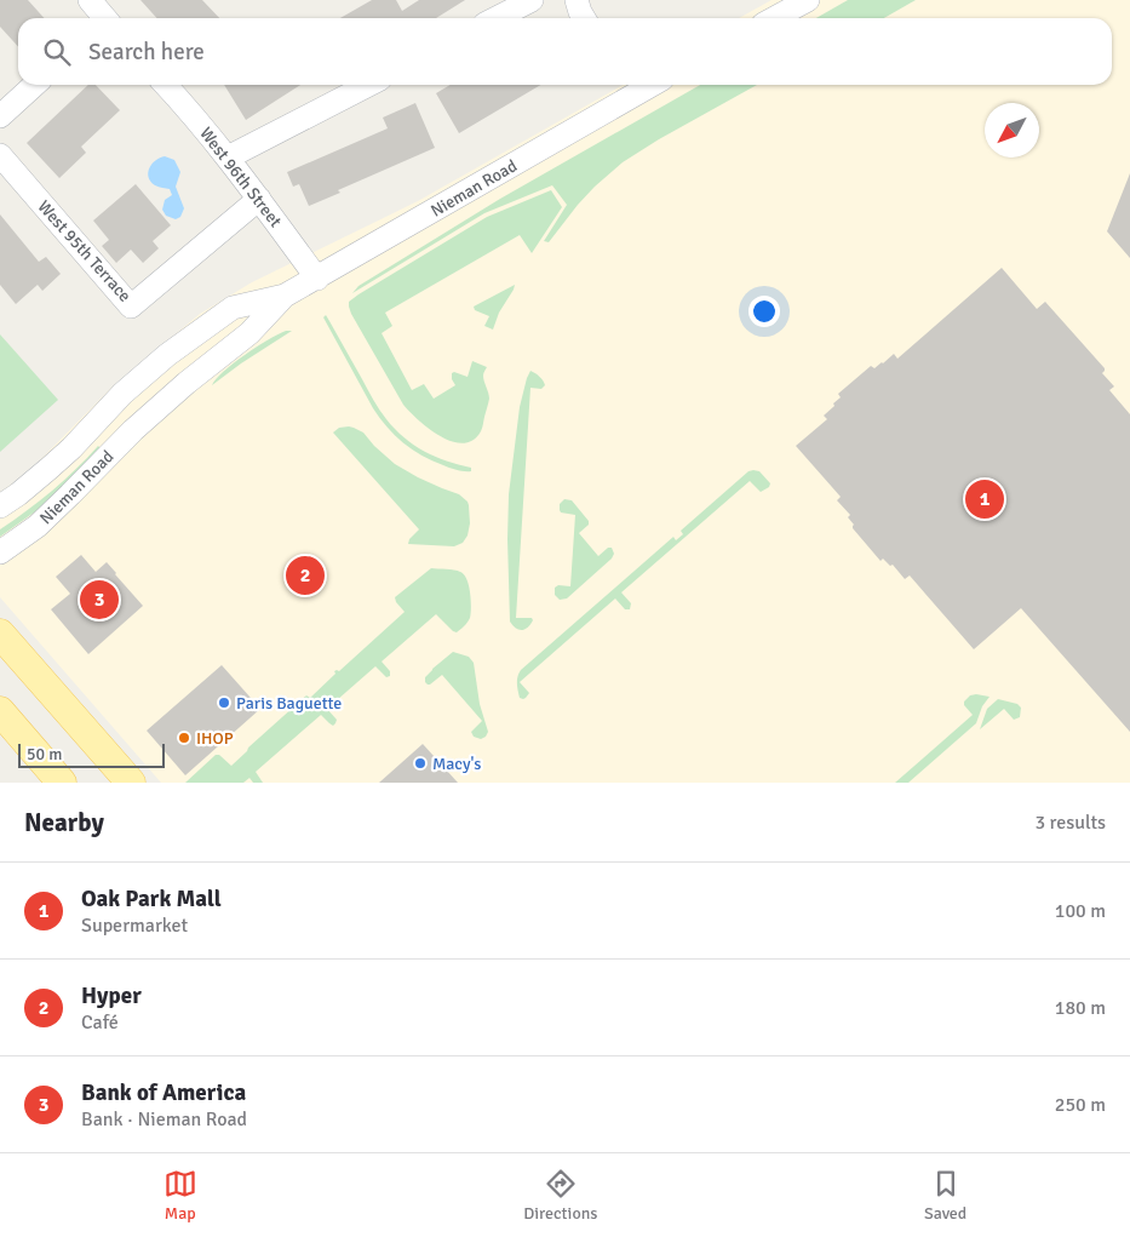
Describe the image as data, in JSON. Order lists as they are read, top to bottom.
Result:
{
  "streets": {
    "street": ["West 96th Street", "Nieman Road", "West 95th Terrace"]
  },
  "crossings": [
    ["West 96th Street", "Nieman Road"],
    ["West 96th Street", "West 95th Terrace"]
  ],
  "places": ["Paris Baguette", "IHOP", "Macy's"],
  "scale_bar": "50 m",
  "north": "bottom left",
  "page": {
    "search": "Search here",
    "pins": ["1", "2", "3"],
    "scale": "50 m",
    "heading": ["Nearby", "3 results"],
    "list": [
      {
        "mark": "1",
        "name": "Oak Park Mall",
        "note": "Supermarket",
        "value": "100 m"
      },
      {
        "mark": "2",
        "name": "Hyper",
        "note": "Café",
        "value": "180 m"
      },
      {
        "mark": "3",
        "name": "Bank of America",
        "note": "Bank · Nieman Road",
        "value": "250 m"
      }
    ],
    "nav": ["Map", "Directions", "Saved"]
  }
}
